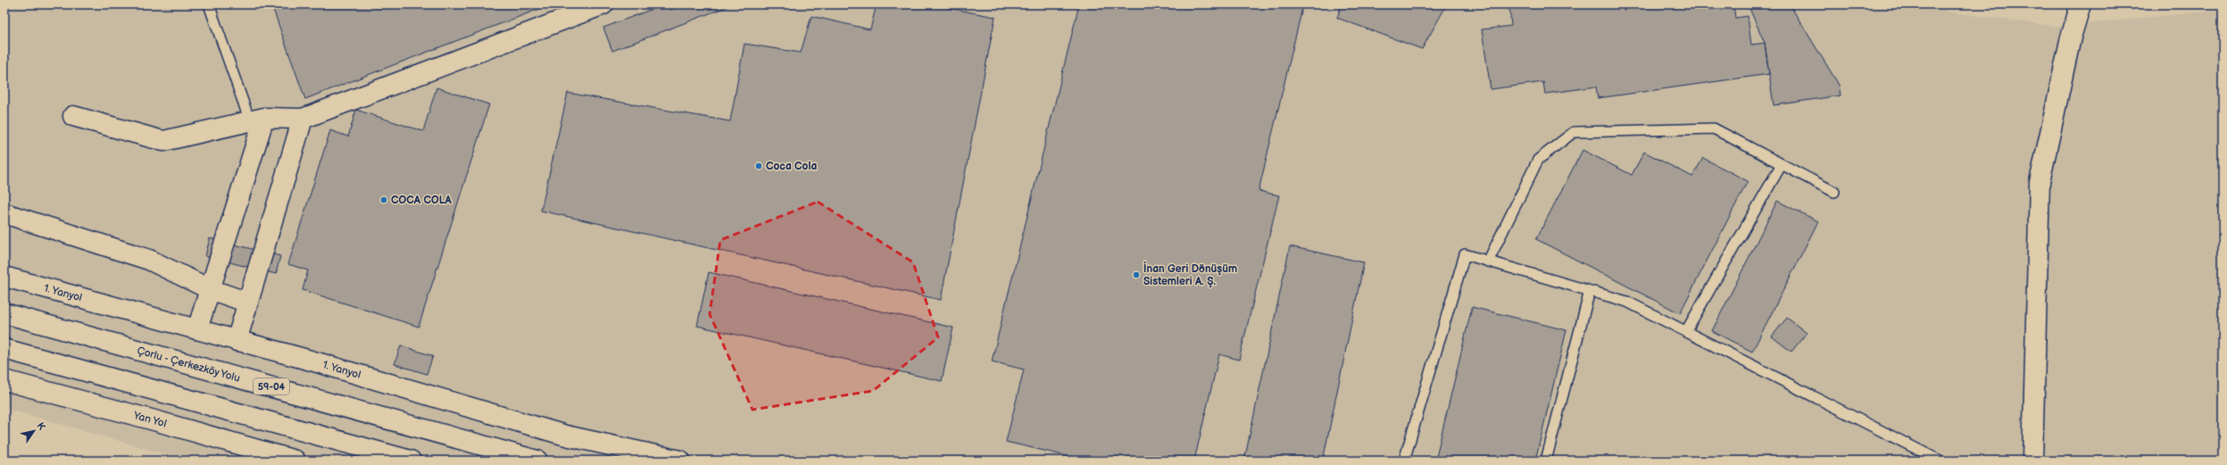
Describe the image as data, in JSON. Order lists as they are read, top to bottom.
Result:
{
  "streets": {
    "main road": [
      "1. Yanyol",
      "Çorlu - Çerkezköy Yolu",
      "59-04",
      "Yan Yol"
    ]
  },
  "places": ["Coca Cola", "COCA COLA", "İnan Geri Dönüşüm Sistemleri A. Ş."],
  "north": "top right"
}
